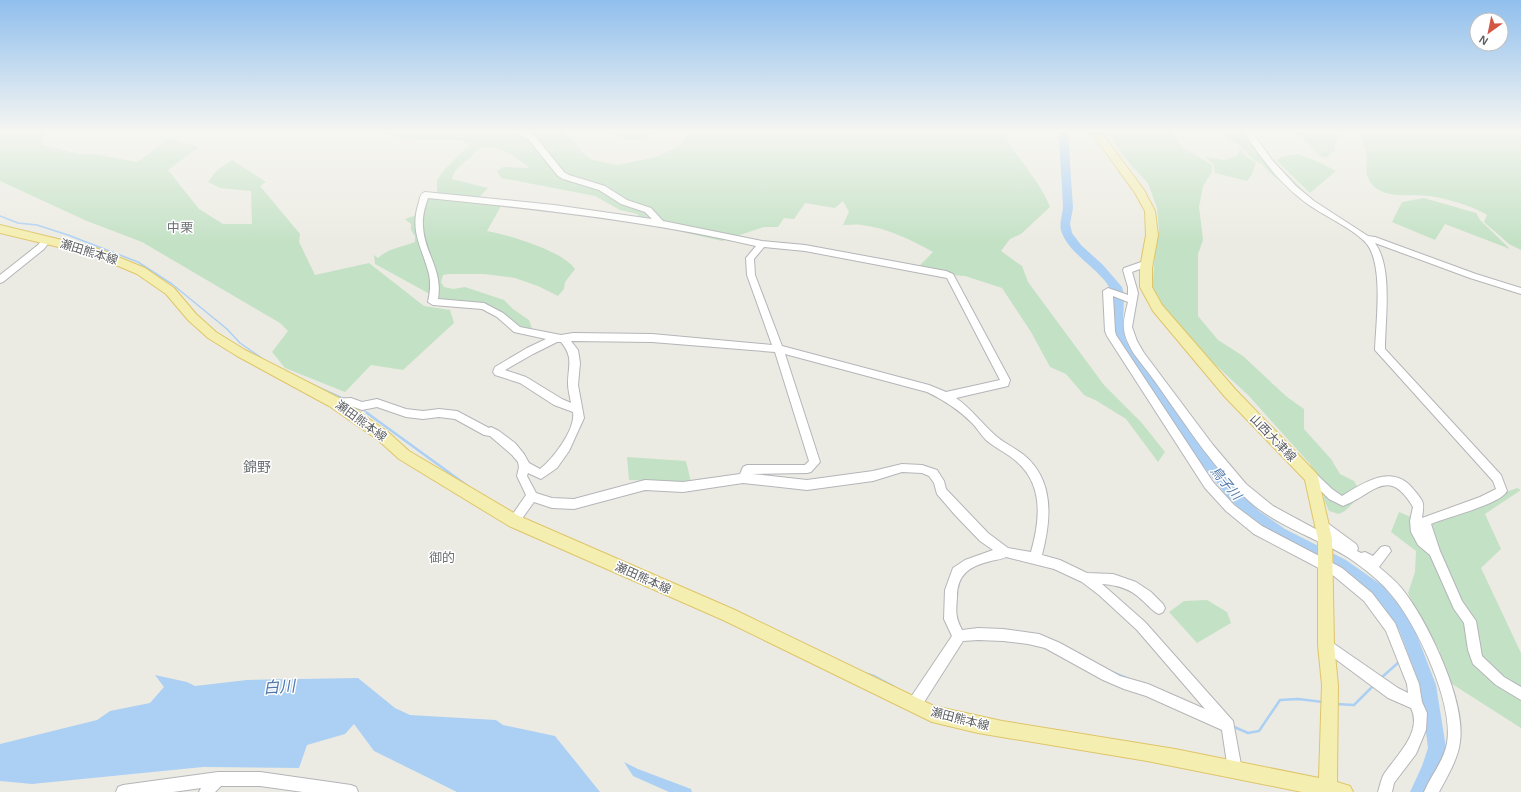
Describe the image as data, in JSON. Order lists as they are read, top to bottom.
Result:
{
  "streets": {
    "main road": ["瀬田熊本線", "山西大津線"]
  },
  "crossings": [
    ["瀬田熊本線", "山西大津線"]
  ],
  "districts": ["中栗", "錦野", "御的"],
  "water": ["鳥子川", "白川"],
  "north": "bottom left"
}
